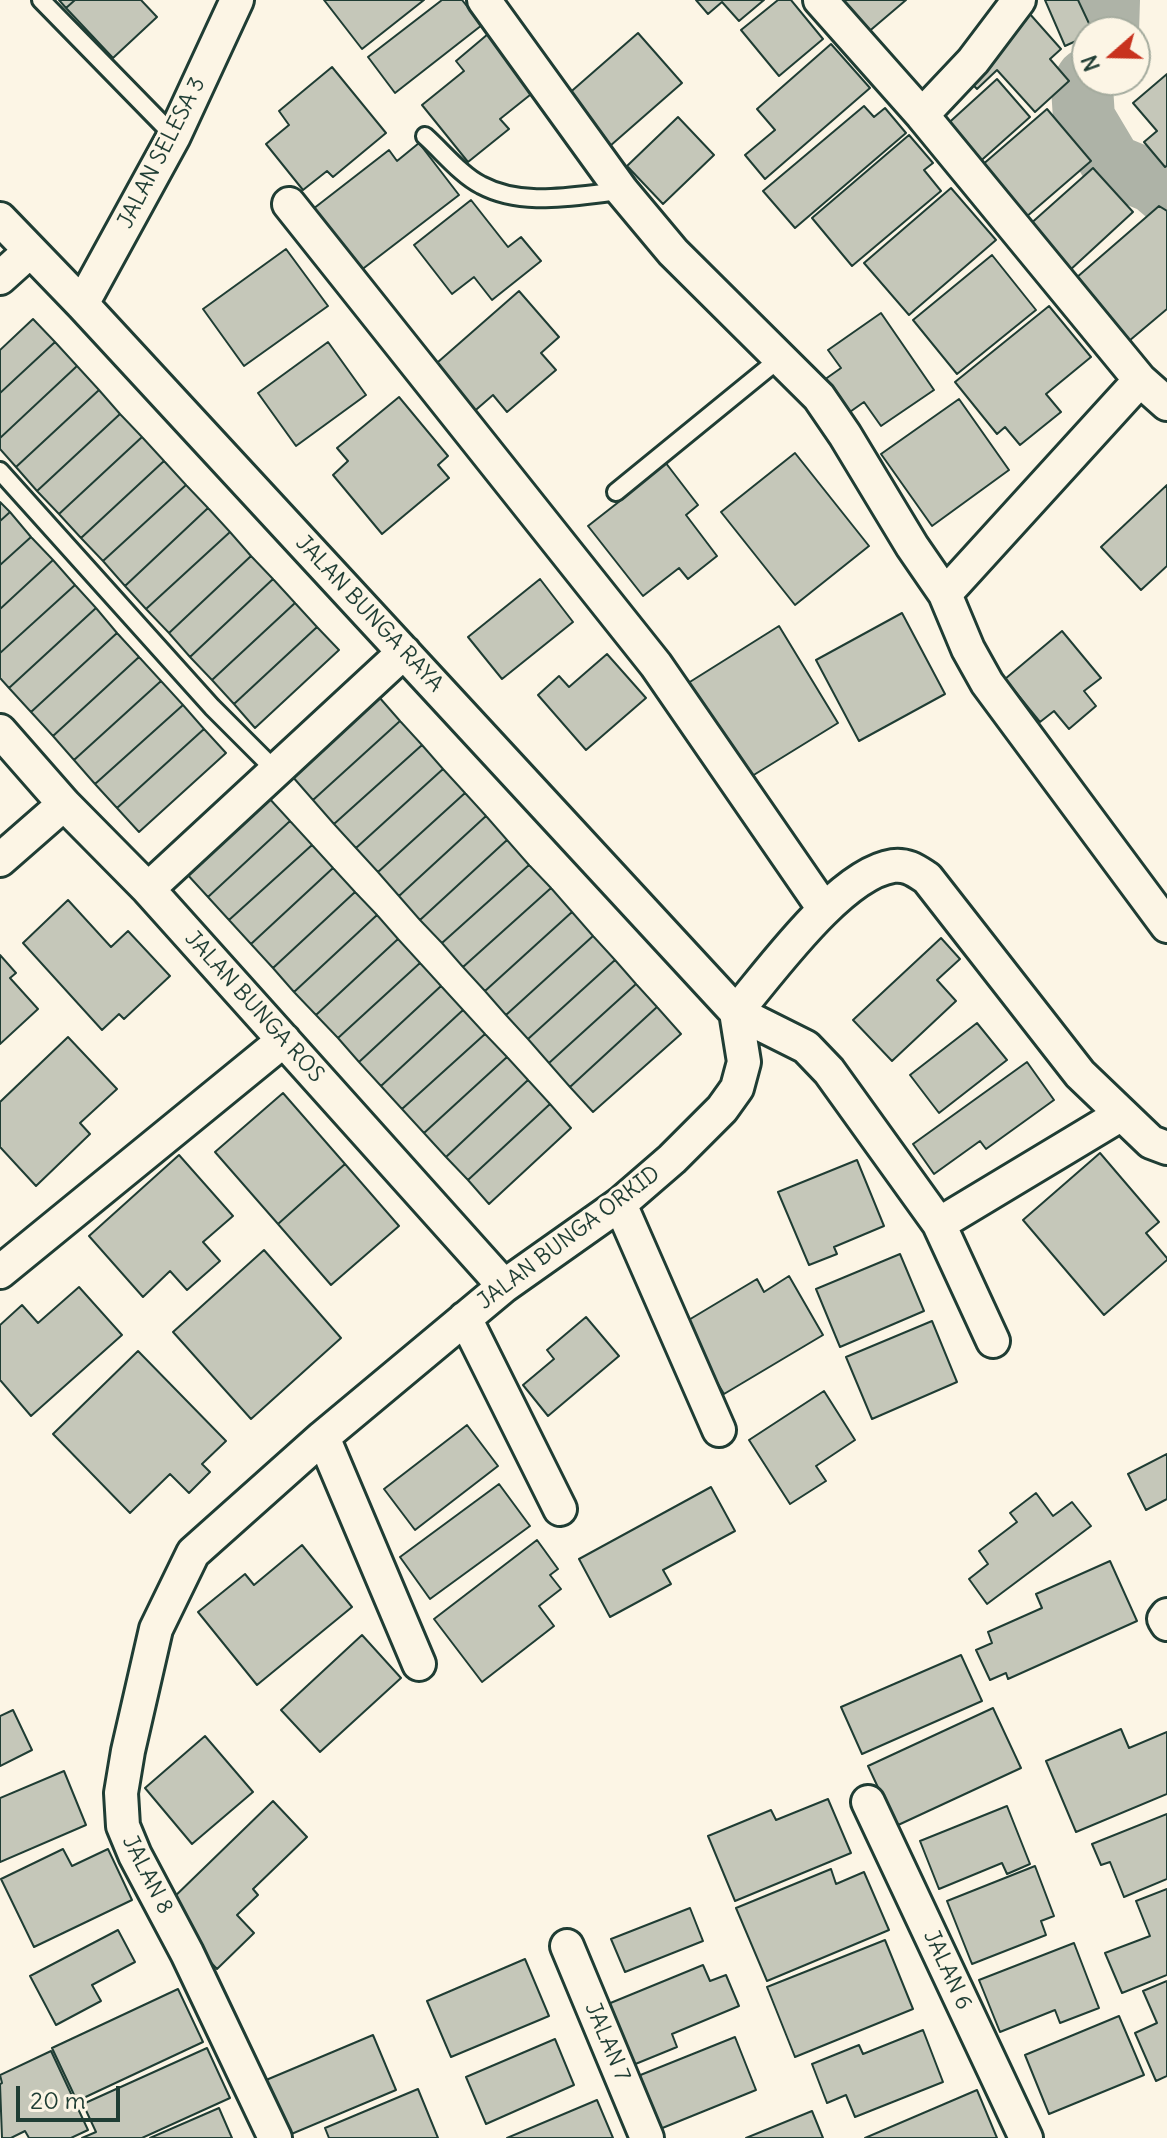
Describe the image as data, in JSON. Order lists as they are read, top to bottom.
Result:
{
  "streets": {
    "street": [
      "JALAN SELESA 3",
      "JALAN BUNGA RAYA",
      "JALAN BUNGA ROS",
      "JALAN BUNGA ORKID",
      "JALAN 8",
      "JALAN 6",
      "JALAN 7"
    ]
  },
  "crossings": [
    ["JALAN SELESA 3", "JALAN BUNGA RAYA"],
    ["JALAN BUNGA RAYA", "JALAN BUNGA ORKID"],
    ["JALAN BUNGA ROS", "JALAN BUNGA ORKID"],
    ["JALAN BUNGA ORKID", "JALAN 8"]
  ],
  "scale_bar": "20 m",
  "north": "left"
}
